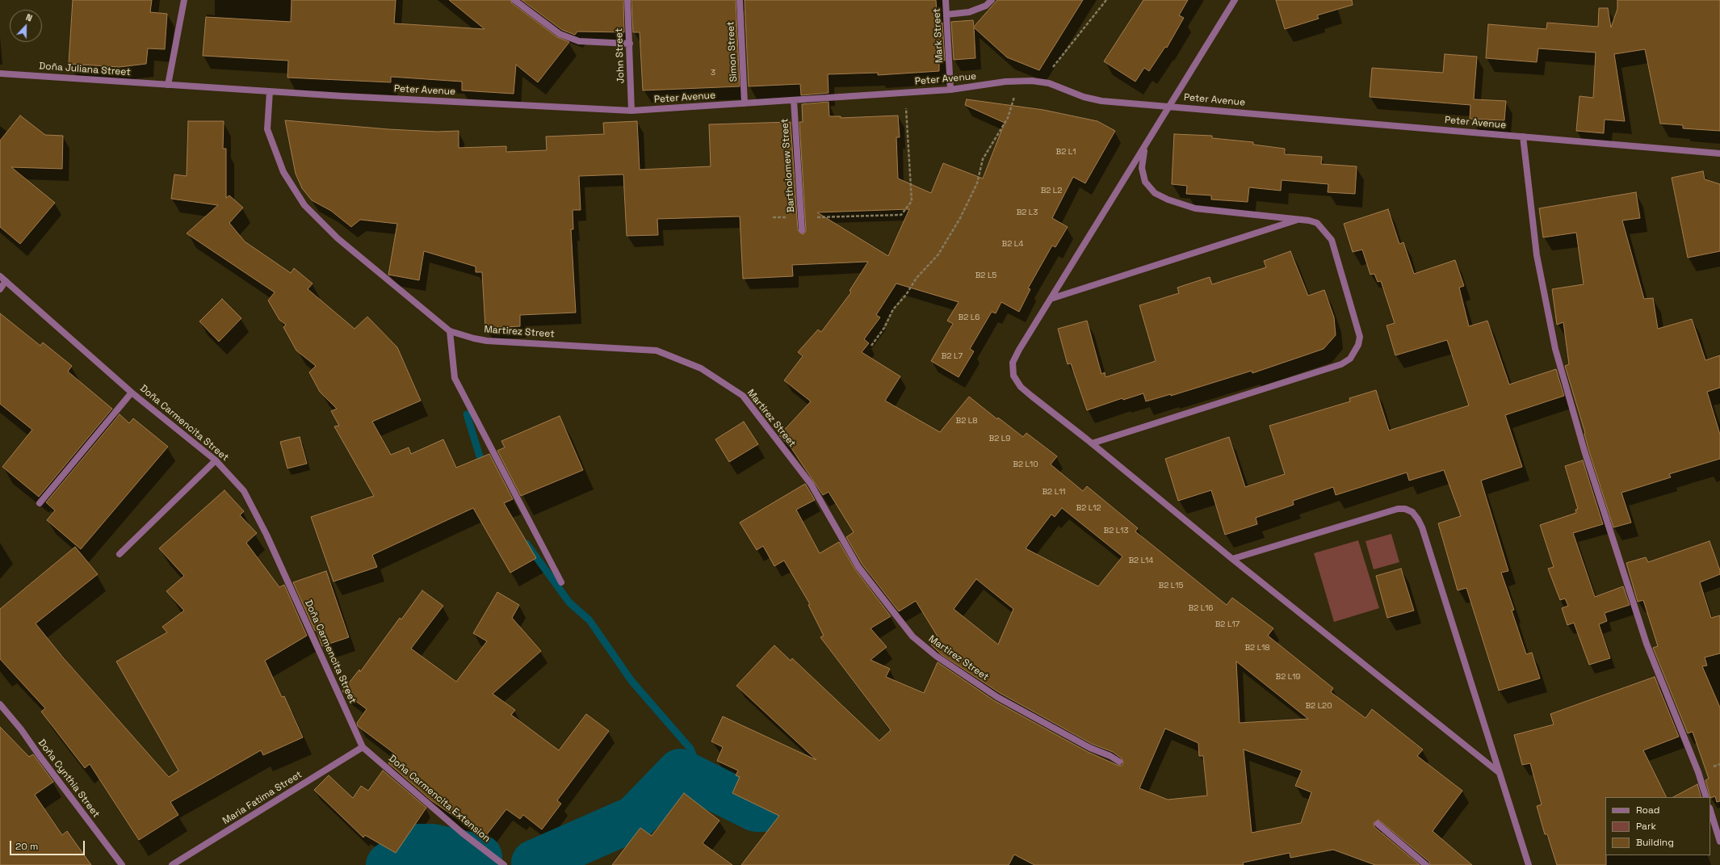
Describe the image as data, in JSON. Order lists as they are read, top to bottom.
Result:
{
  "streets": {
    "street": [
      "Mark Street",
      "Simon Street",
      "John Street",
      "Doña Juliana Street",
      "Peter Avenue",
      "Bartholomew Street",
      "Martirez Street",
      "Doña Carmencita Street",
      "Doña Cynthia Street",
      "Maria Fatima Street",
      "Doña Carmencita Extension"
    ]
  },
  "crossings": [
    ["Mark Street", "Peter Avenue"],
    ["Simon Street", "Peter Avenue"],
    ["John Street", "Peter Avenue"],
    ["Doña Juliana Street", "Peter Avenue"],
    ["Peter Avenue", "Bartholomew Street"],
    ["Peter Avenue", "Martirez Street"],
    ["Doña Carmencita Street", "Maria Fatima Street"],
    ["Doña Carmencita Street", "Doña Carmencita Extension"],
    ["Maria Fatima Street", "Doña Carmencita Extension"]
  ],
  "house_numbers": [
    "3",
    "B2 L1",
    "B2 L2",
    "B2 L3",
    "B2 L4",
    "B2 L5",
    "B2 L6",
    "B2 L7",
    "B2 L8",
    "B2 L9",
    "B2 L10",
    "B2 L11",
    "B2 L12",
    "B2 L13",
    "B2 L14",
    "B2 L15",
    "B2 L16",
    "B2 L17",
    "B2 L18",
    "B2 L19",
    "B2 L20"
  ],
  "legend": ["Road", "Park", "Building"],
  "scale_bar": "20 m",
  "north": "top"
}
